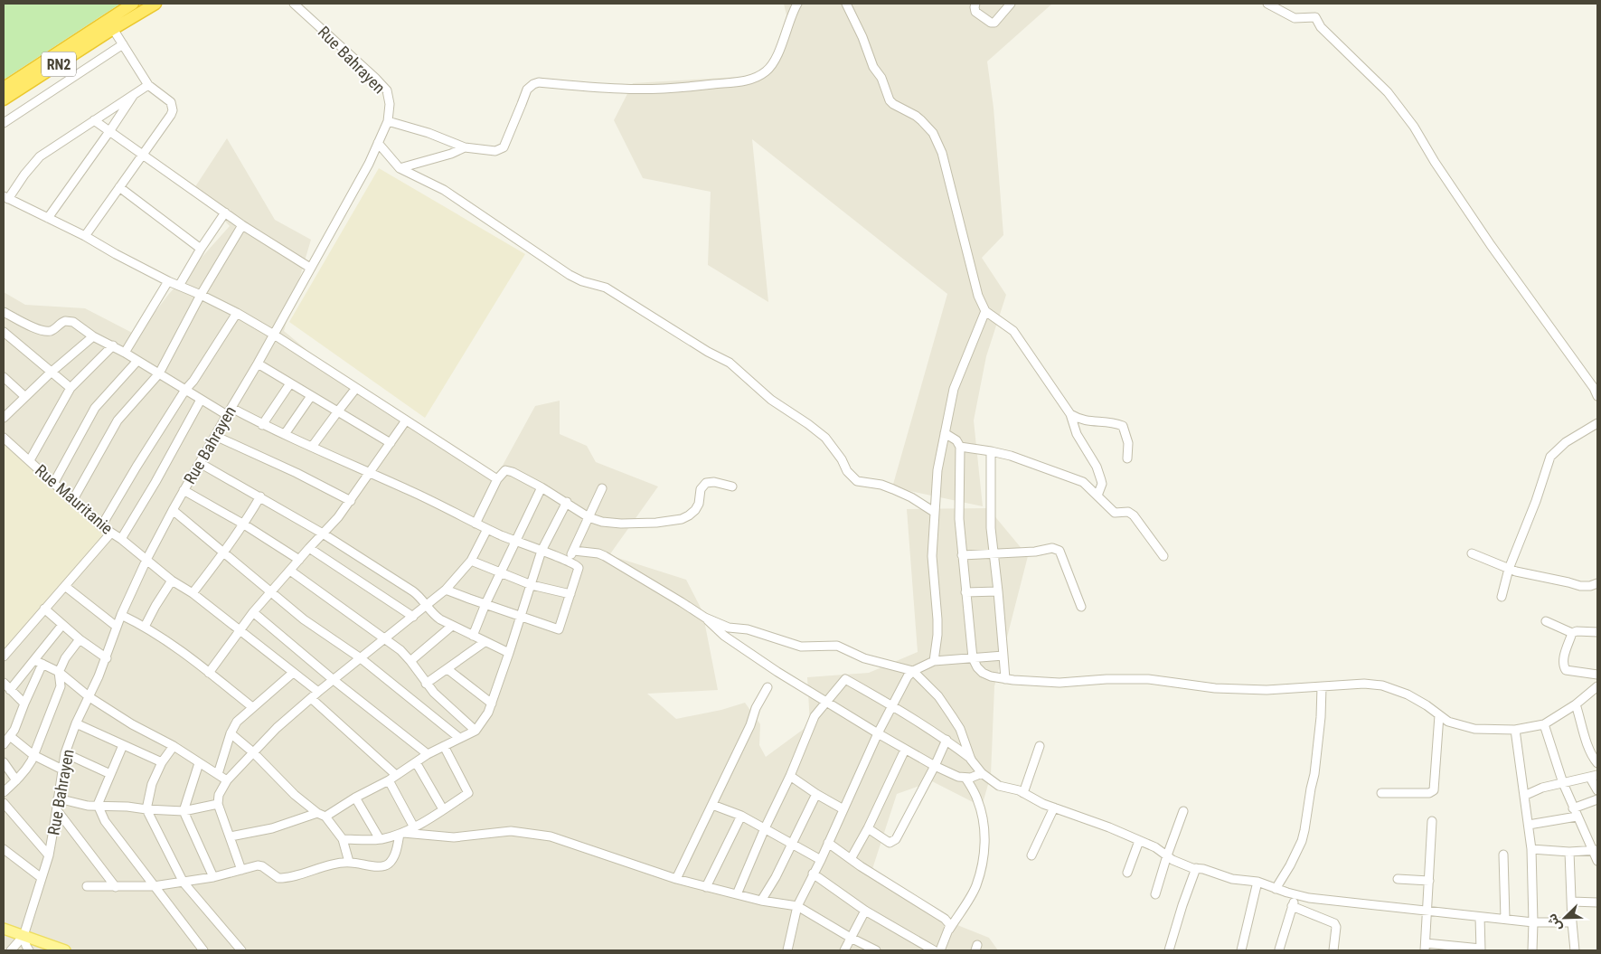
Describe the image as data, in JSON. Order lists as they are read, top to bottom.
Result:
{
  "streets": {
    "highway": ["RN2"],
    "street": ["Rue Bahrayen", "Rue Mauritanie"]
  },
  "crossings": [
    ["Rue Bahrayen", "Rue Mauritanie"]
  ],
  "north": "bottom left"
}
